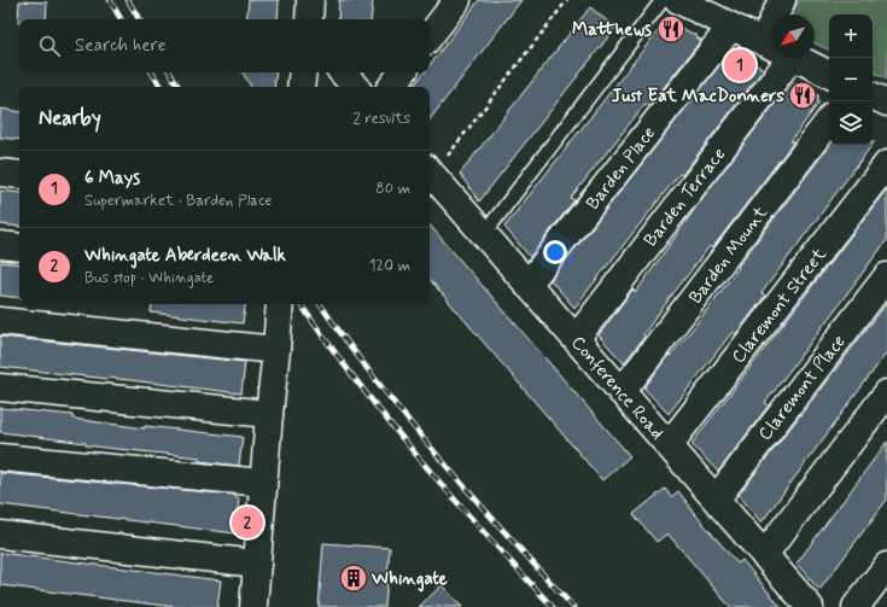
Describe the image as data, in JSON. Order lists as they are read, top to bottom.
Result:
{
  "streets": {
    "street": [
      "Barden Place",
      "Barden Terrace",
      "Barden Mount",
      "Claremont Street",
      "Conference Road",
      "Claremont Place"
    ]
  },
  "crossings": [
    ["Barden Place", "Conference Road"],
    ["Barden Terrace", "Conference Road"],
    ["Barden Mount", "Conference Road"],
    ["Claremont Street", "Conference Road"],
    ["Conference Road", "Claremont Place"]
  ],
  "places": {
    "restaurant": ["Matthews", "Just Eat MacDonners"],
    "building": ["Whingate"]
  },
  "north": "bottom left",
  "page": {
    "map_buttons": ["+", "−"],
    "search": "Search here",
    "pins": ["1", "2"],
    "heading": ["Nearby", "2 results"],
    "list": [
      {
        "mark": "1",
        "name": "6 Mays",
        "note": "Supermarket · Barden Place",
        "value": "80 m"
      },
      {
        "mark": "2",
        "name": "Whingate Aberdeen Walk",
        "note": "Bus stop · Whingate",
        "value": "120 m"
      }
    ]
  }
}
